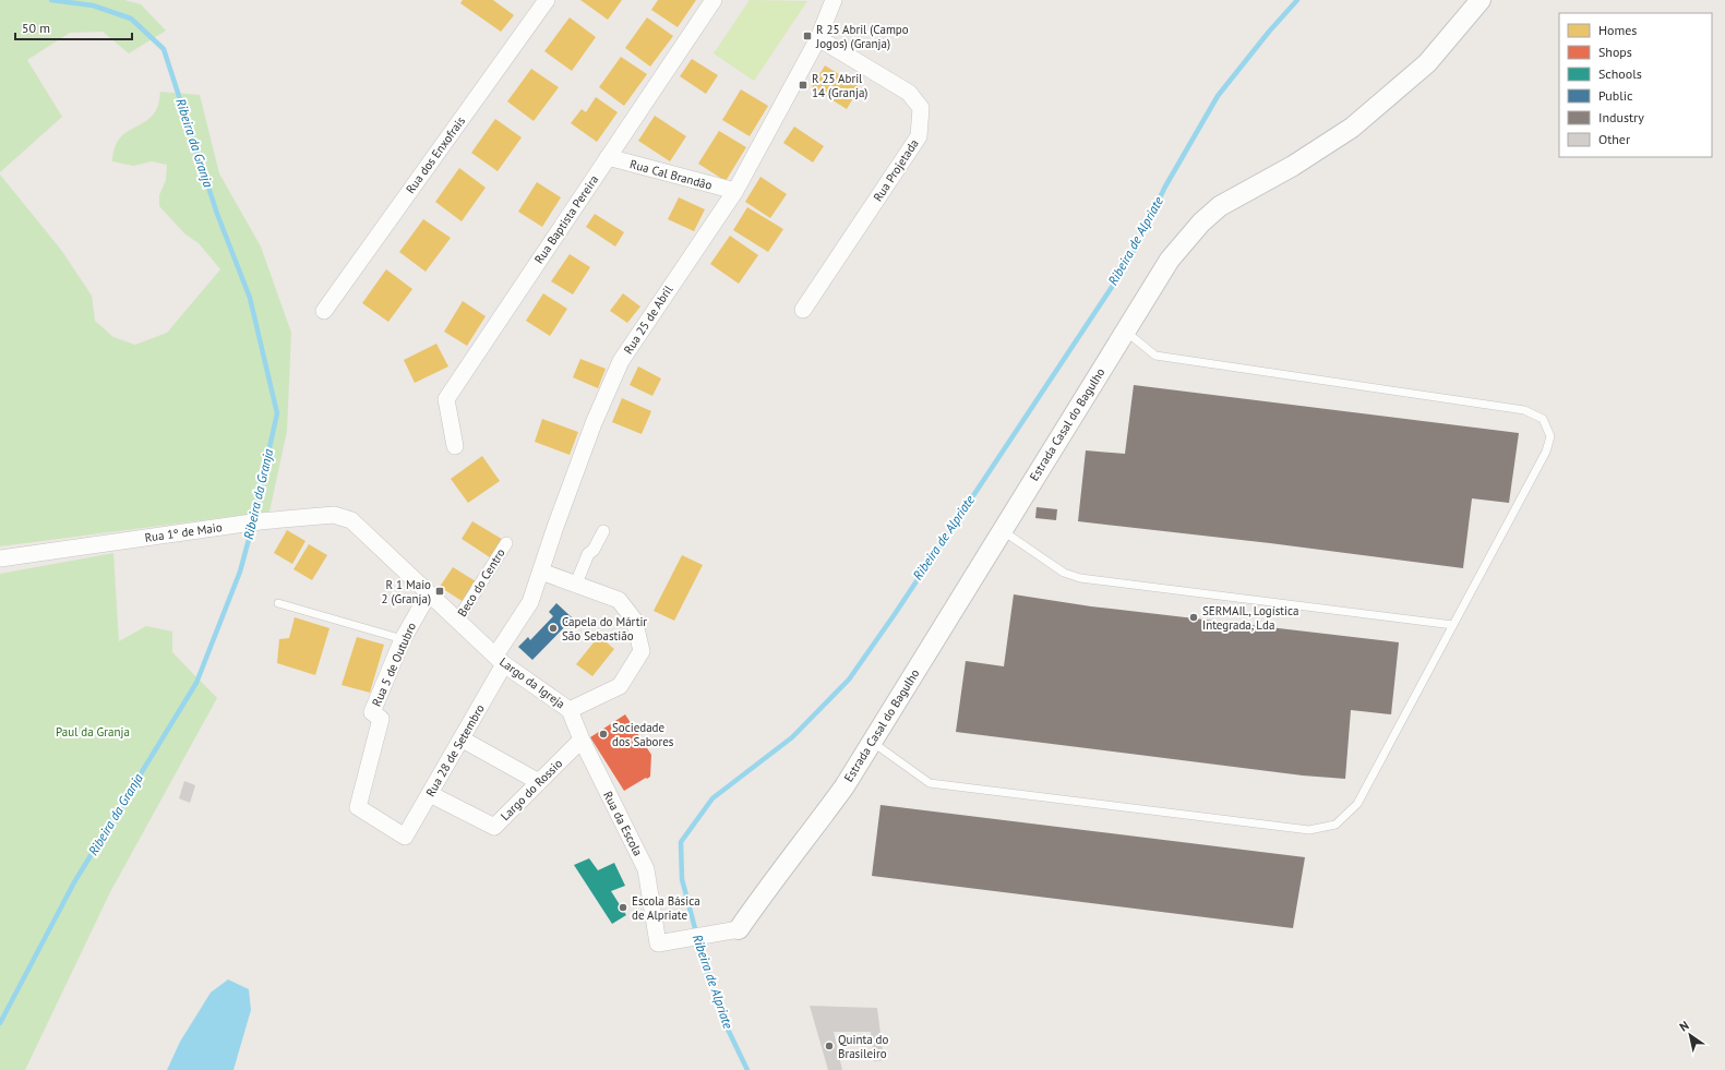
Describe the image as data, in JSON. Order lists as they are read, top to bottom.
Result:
{
  "streets": {
    "street": [
      "Rua dos Enxofrais",
      "Rua Projetada",
      "Rua Cal Brandão",
      "Rua Baptista Pereira",
      "Rua 25 de Abril",
      "Estrada Casal do Bagulho",
      "Rua 1º de Maio",
      "Beco do Centro",
      "Rua 5 de Outubro",
      "Largo da Igreja",
      "Rua 28 de Setembro",
      "Largo do Rossio",
      "Rua da Escola"
    ]
  },
  "crossings": [
    ["Rua Projetada", "Rua 25 de Abril"],
    ["Rua Cal Brandão", "Rua Baptista Pereira"],
    ["Rua Cal Brandão", "Rua 25 de Abril"],
    ["Rua 25 de Abril", "Rua 1º de Maio"],
    ["Rua 25 de Abril", "Largo da Igreja"],
    ["Rua 25 de Abril", "Rua 28 de Setembro"],
    ["Rua 25 de Abril", "Rua da Escola"],
    ["Estrada Casal do Bagulho", "Rua da Escola"],
    ["Rua 1º de Maio", "Beco do Centro"],
    ["Rua 1º de Maio", "Rua 5 de Outubro"],
    ["Rua 1º de Maio", "Largo da Igreja"],
    ["Rua 1º de Maio", "Rua 28 de Setembro"],
    ["Rua 1º de Maio", "Rua da Escola"],
    ["Rua 5 de Outubro", "Rua 28 de Setembro"],
    ["Largo da Igreja", "Rua 28 de Setembro"],
    ["Largo da Igreja", "Rua da Escola"],
    ["Rua 28 de Setembro", "Largo do Rossio"],
    ["Rua 28 de Setembro", "Rua da Escola"],
    ["Largo do Rossio", "Rua da Escola"]
  ],
  "water": ["Ribeira da Granja", "Ribeira de Alpriate"],
  "parks": ["Paul da Granja"],
  "places": {
    "transit": ["R 25 Abril (Campo Jogos) (Granja)", "R 25 Abril 14 (Granja)", "R 1 Maio 2 (Granja)"],
    "other": [
      "SERMAIL, Logística Integrada, Lda",
      "Capela do Mártir São Sebastião",
      "Sociedade dos Sabores",
      "Escola Básica de Alpriate",
      "Quinta do Brasileiro"
    ]
  },
  "legend": [
    "Homes",
    "Shops",
    "Schools",
    "Public",
    "Industry",
    "Other"
  ],
  "scale_bar": "50 m",
  "north": "top left"
}
